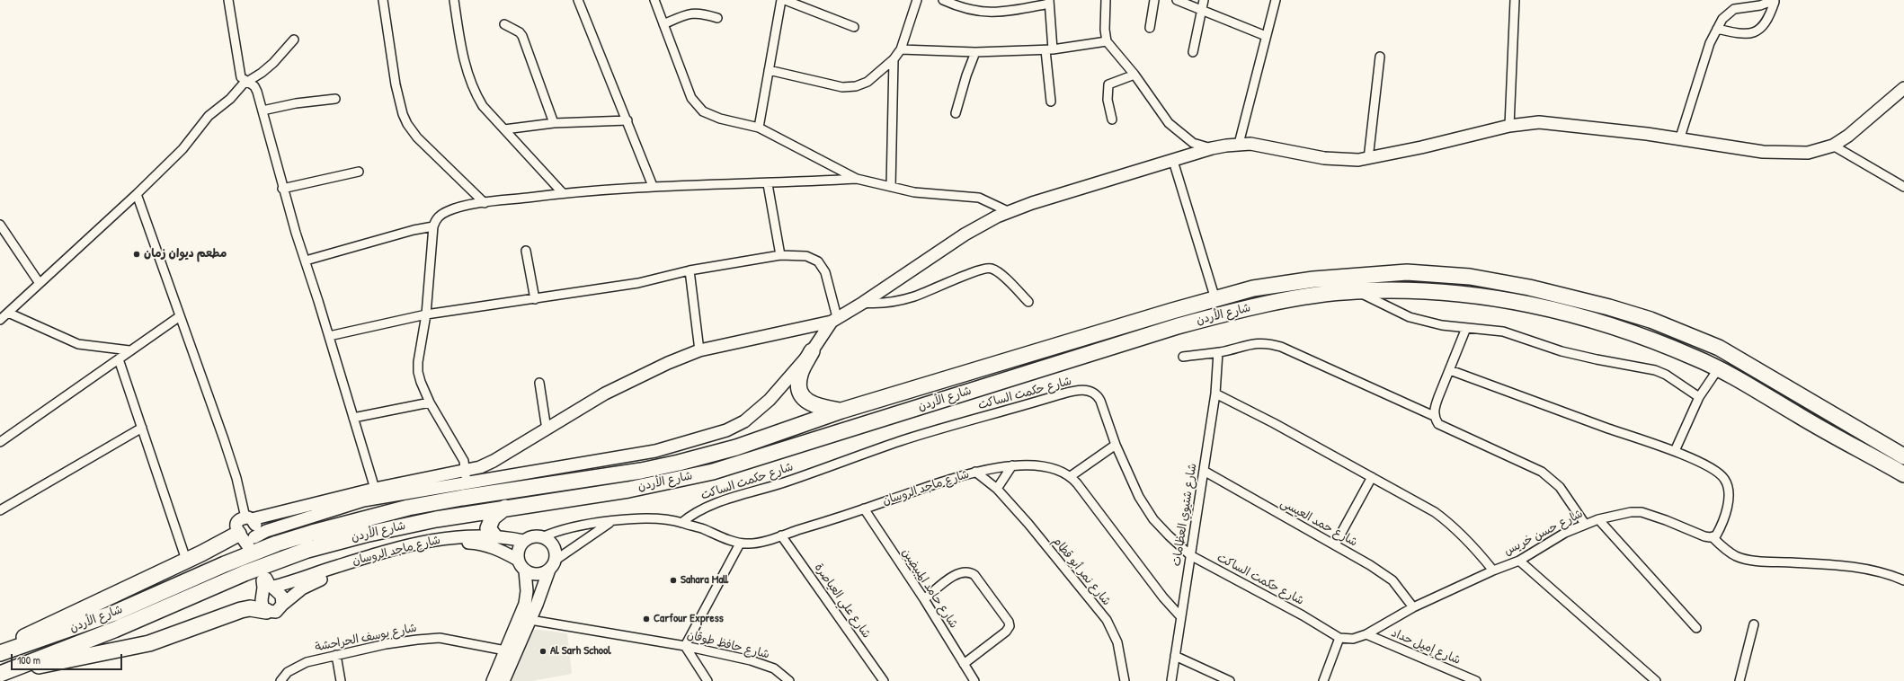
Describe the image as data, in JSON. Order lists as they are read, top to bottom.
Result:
{
  "streets": {
    "highway": ["شارع الأردن"],
    "street": [
      "شارع حكمت الساكت",
      "شارع ماجد الروسان",
      "شارع شتيوي العظامات",
      "شارع حمد العيسى",
      "شارع حسن خريس",
      "شارع نمر أبو قطام",
      "شارع حامد المبيضين",
      "شارع علي العياصرة",
      "شارع يوسف الحراحشة",
      "شارع حافظ طوقان",
      "شارع إميل حداد"
    ]
  },
  "crossings": [
    ["شارع حكمت الساكت", "شارع ماجد الروسان"],
    ["شارع حكمت الساكت", "شارع شتيوي العظامات"],
    ["شارع حكمت الساكت", "شارع حسن خريس"],
    ["شارع ماجد الروسان", "شارع شتيوي العظامات"],
    ["شارع ماجد الروسان", "شارع نمر أبو قطام"],
    ["شارع ماجد الروسان", "شارع حامد المبيضين"],
    ["شارع ماجد الروسان", "شارع علي العياصرة"],
    ["شارع شتيوي العظامات", "شارع حمد العيسى"],
    ["شارع حمد العيسى", "شارع حسن خريس"],
    ["شارع حسن خريس", "شارع إميل حداد"]
  ],
  "places": [
    "مطعم ديوان زمان",
    "Sahara Mall",
    "Carfour Express",
    "Al Sarh School"
  ],
  "scale_bar": "100 m"
}
